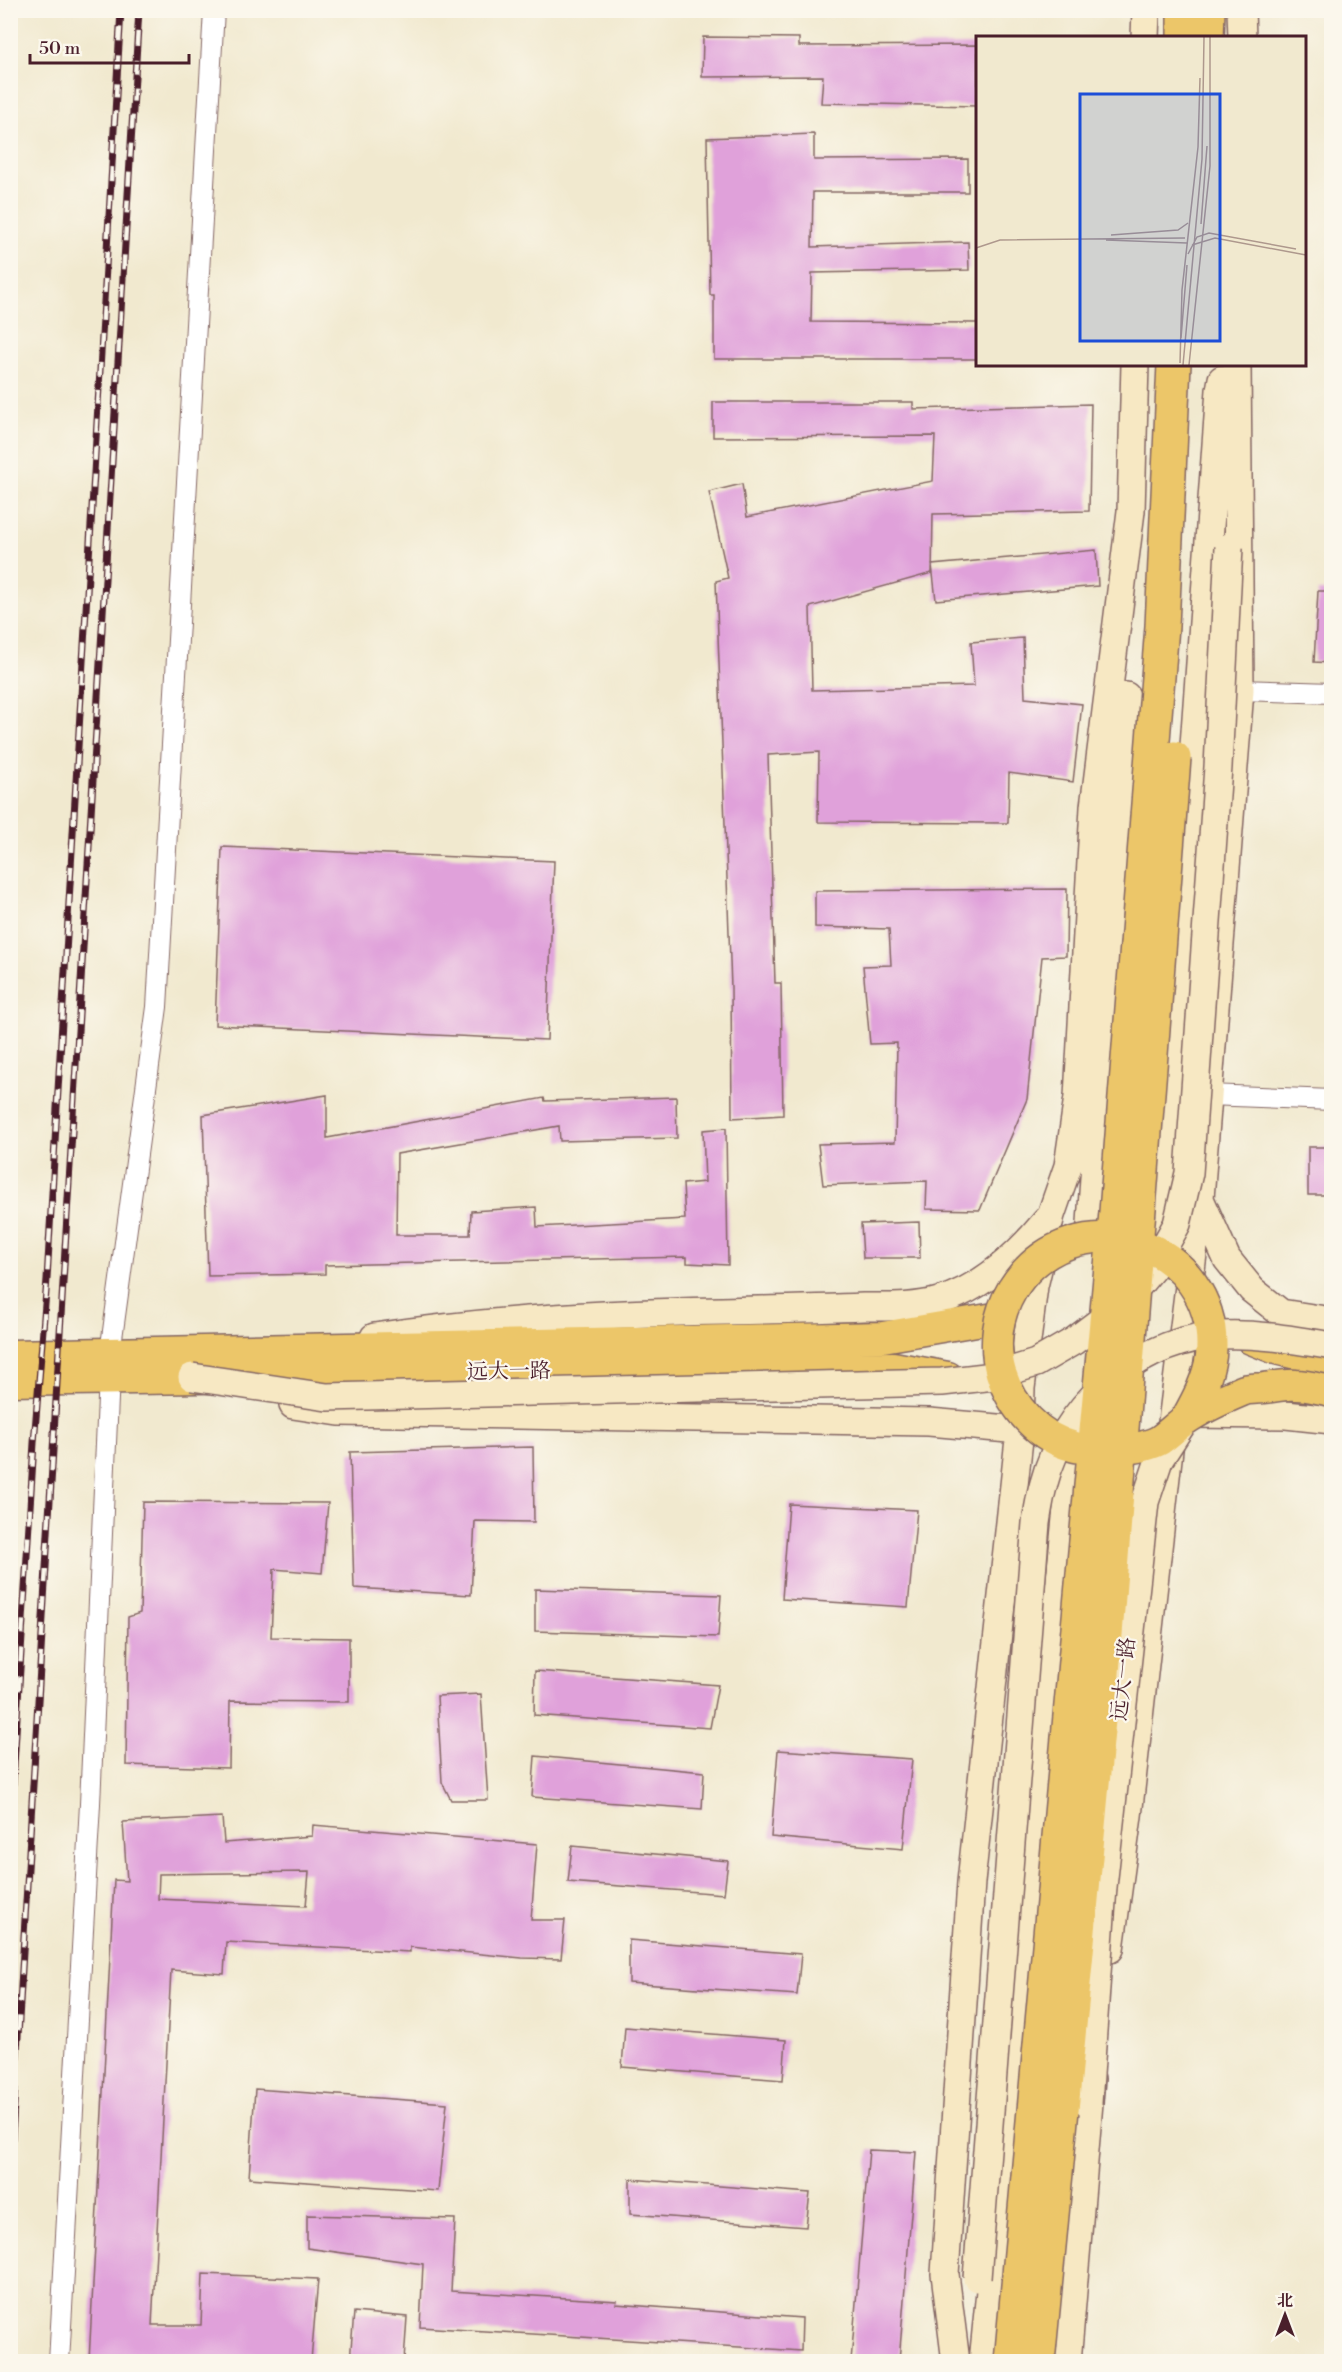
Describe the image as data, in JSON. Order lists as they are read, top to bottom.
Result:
{
  "streets": {
    "main road": ["远大一路"]
  },
  "scale_bar": "50 m",
  "north": "top"
}
